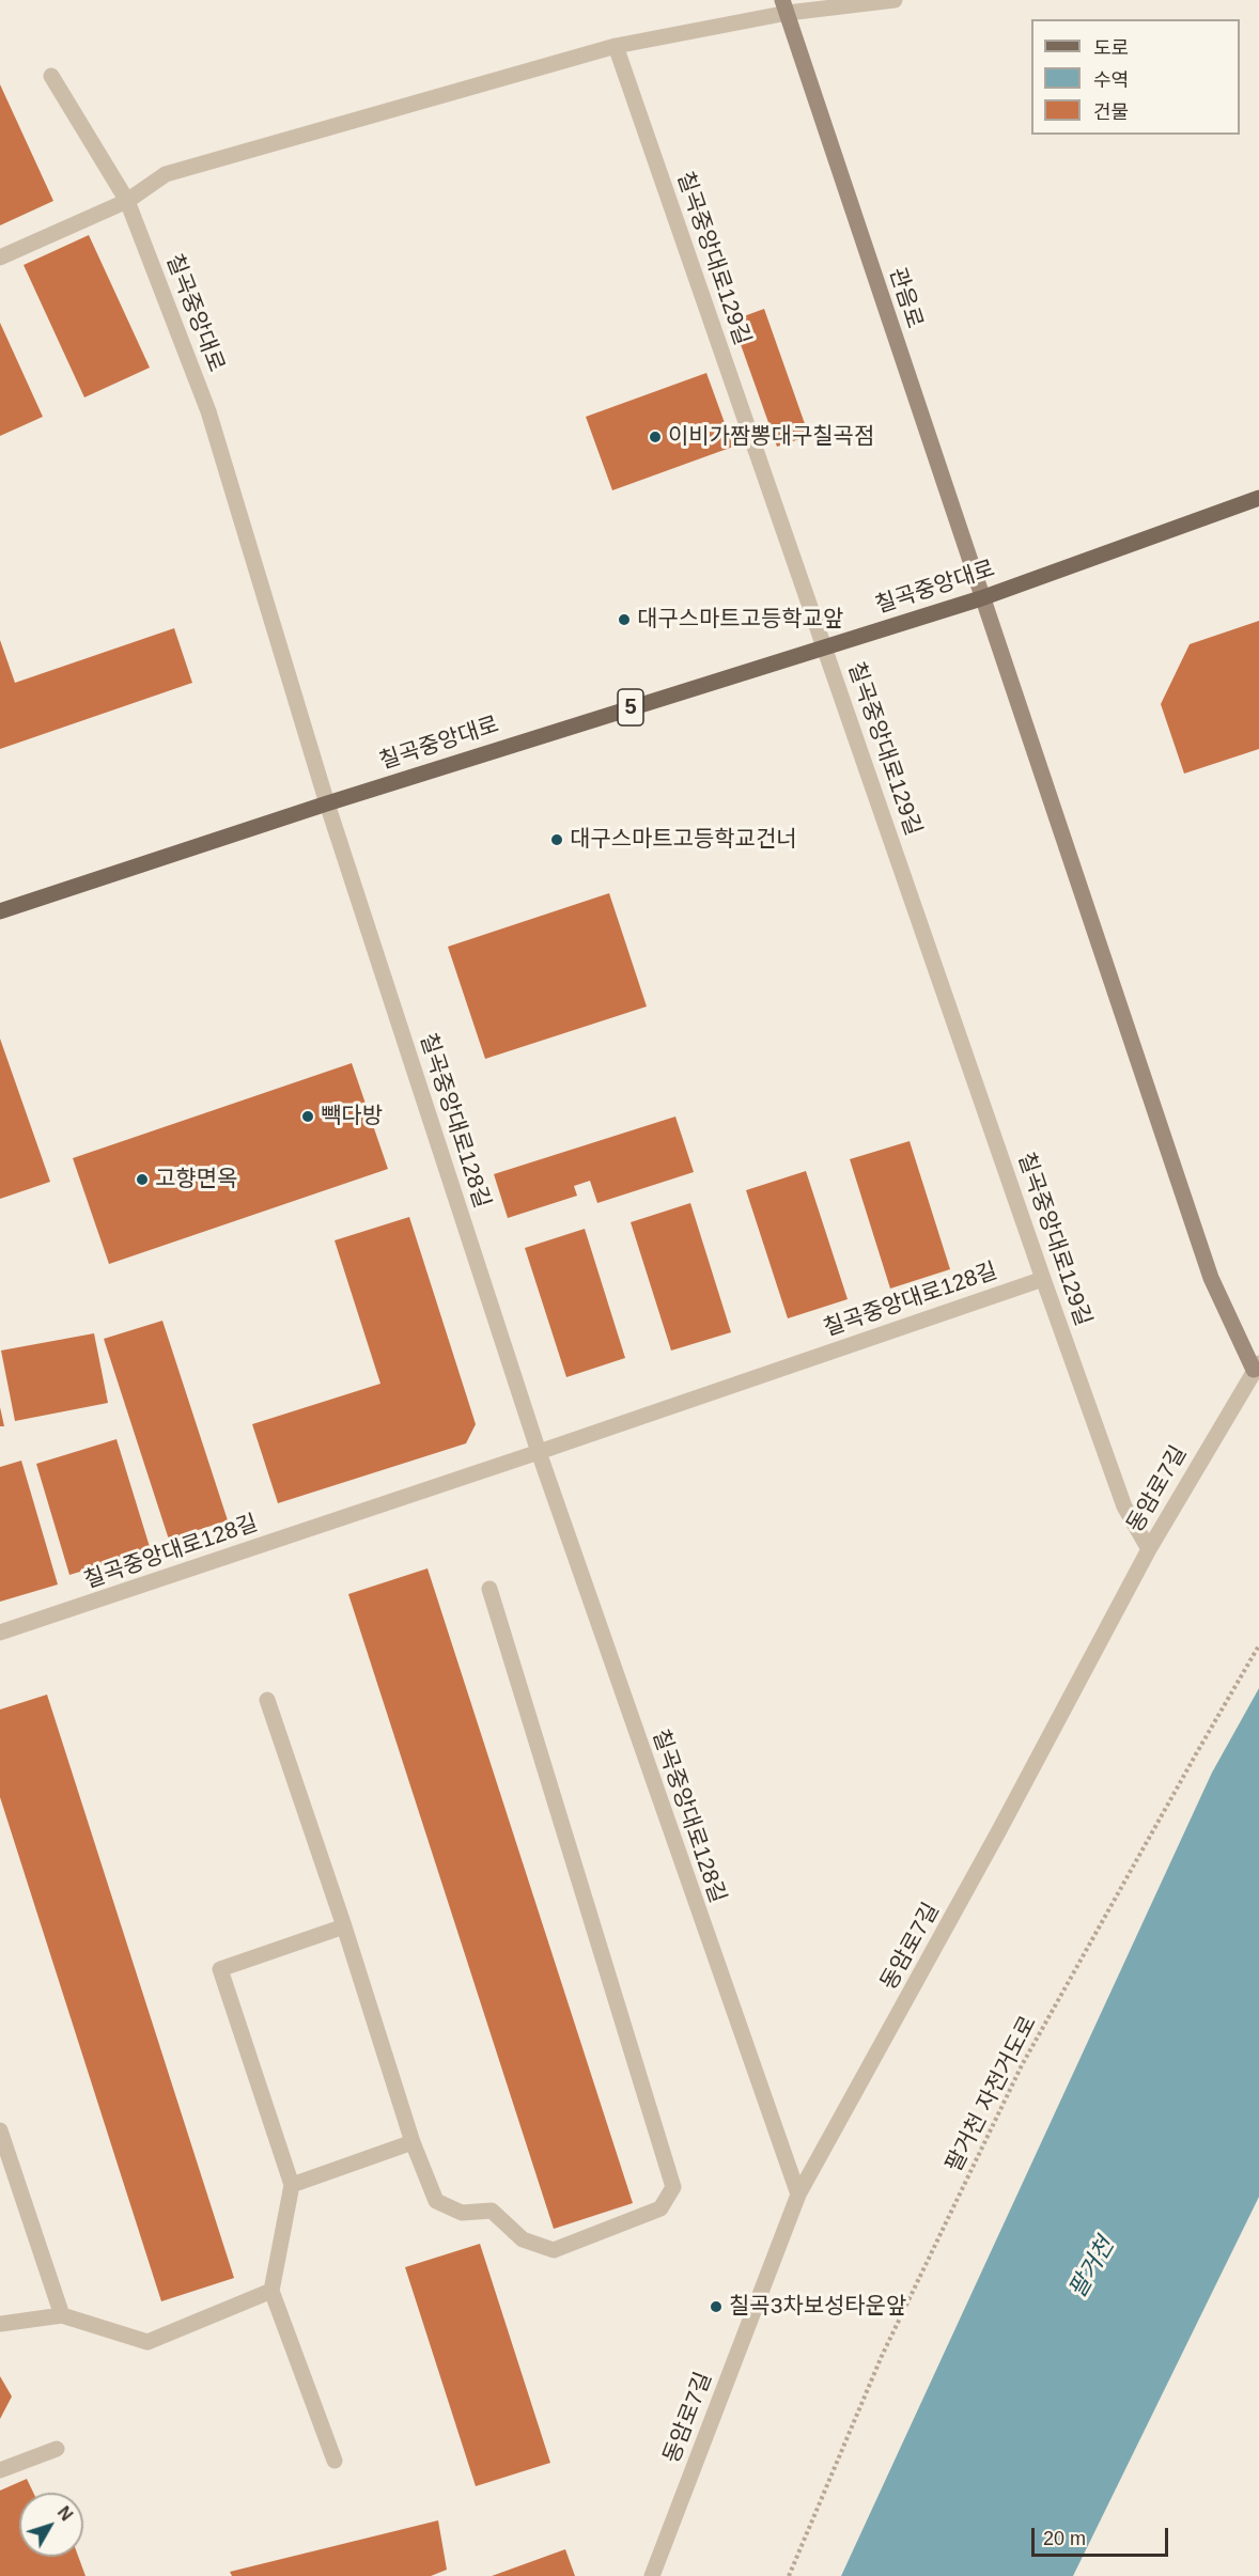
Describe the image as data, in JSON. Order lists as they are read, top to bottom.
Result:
{
  "streets": {
    "main road": ["관음로", "칠곡중앙대로", "5"],
    "street": ["칠곡중앙대로129길", "칠곡중앙대로128길", "동암로7길"],
    "path": ["팔거천 자전거도로"]
  },
  "crossings": [
    ["칠곡중앙대로129길", "칠곡중앙대로"],
    ["칠곡중앙대로129길", "칠곡중앙대로128길"],
    ["칠곡중앙대로129길", "동암로7길"],
    ["관음로", "칠곡중앙대로"],
    ["관음로", "동암로7길"],
    ["칠곡중앙대로", "칠곡중앙대로128길"],
    ["칠곡중앙대로128길", "동암로7길"]
  ],
  "water": ["팔거천"],
  "places": [
    "이비가짬뽕대구칠곡점",
    "대구스마트고등학교앞",
    "대구스마트고등학교건너",
    "빽다방",
    "고향면옥",
    "칠곡3차보성타운앞"
  ],
  "legend": ["도로", "수역", "건물"],
  "scale_bar": "20 m",
  "north": "top right"
}
